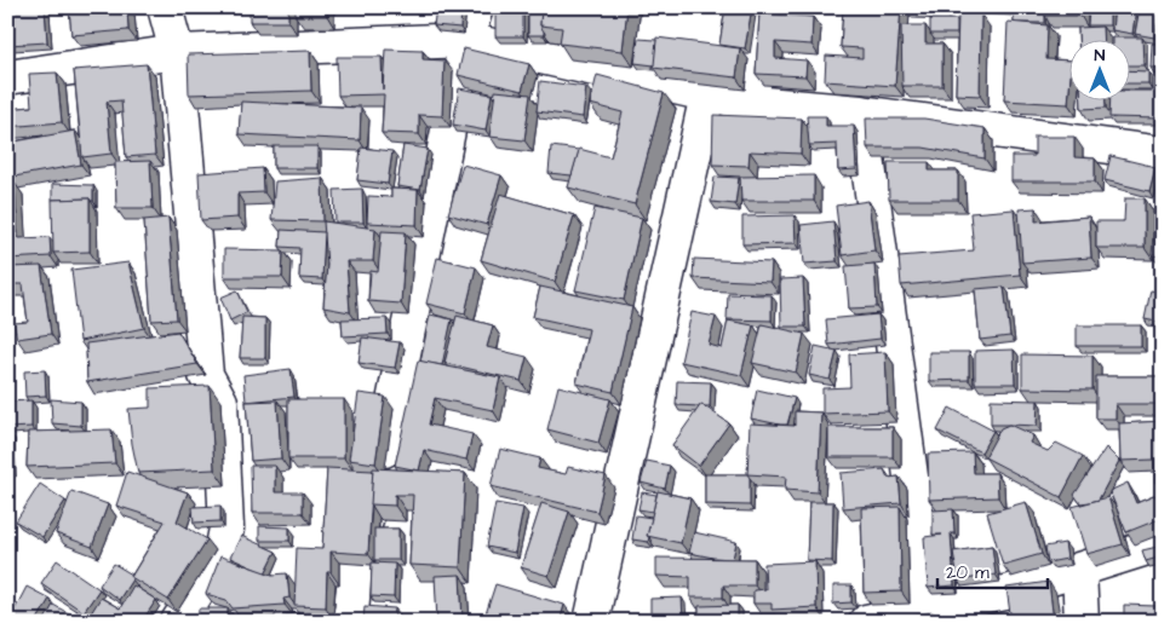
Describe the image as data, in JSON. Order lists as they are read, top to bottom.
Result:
{
  "scale_bar": "20 m",
  "north": "top"
}
